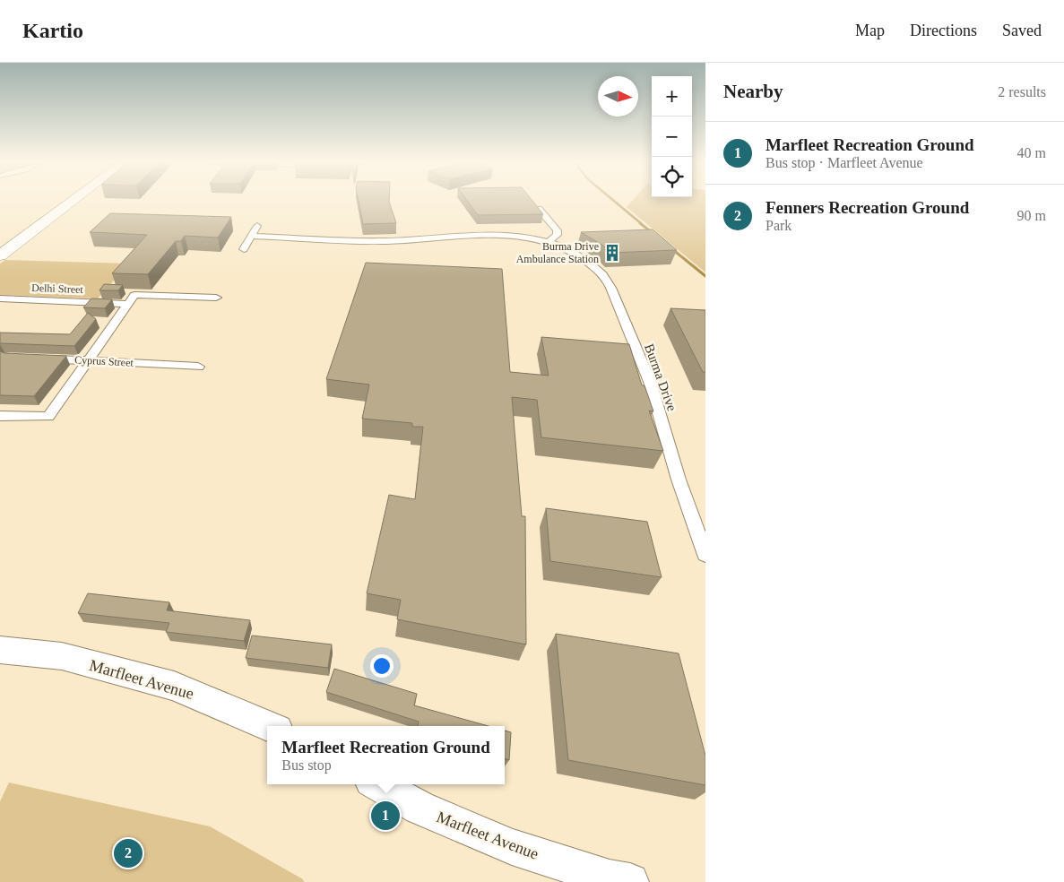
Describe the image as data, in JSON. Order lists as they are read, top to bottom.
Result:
{
  "streets": {
    "street": [
      "Delhi Street",
      "Cyprus Street",
      "Burma Drive",
      "Marfleet Avenue"
    ]
  },
  "places": {
    "building": ["Burma Drive Ambulance Station"]
  },
  "north": "right",
  "page": {
    "header": "Kartio",
    "nav": ["Map", "Directions", "Saved"],
    "heading": ["Nearby", "2 results"],
    "map_buttons": ["+", "−"],
    "list": [
      {
        "mark": "1",
        "name": "Marfleet Recreation Ground",
        "note": "Bus stop · Marfleet Avenue",
        "value": "40 m"
      },
      {
        "mark": "2",
        "name": "Fenners Recreation Ground",
        "note": "Park",
        "value": "90 m"
      }
    ],
    "popup": ["Marfleet Recreation Ground", "Bus stop"],
    "pins": ["1", "2"]
  }
}
